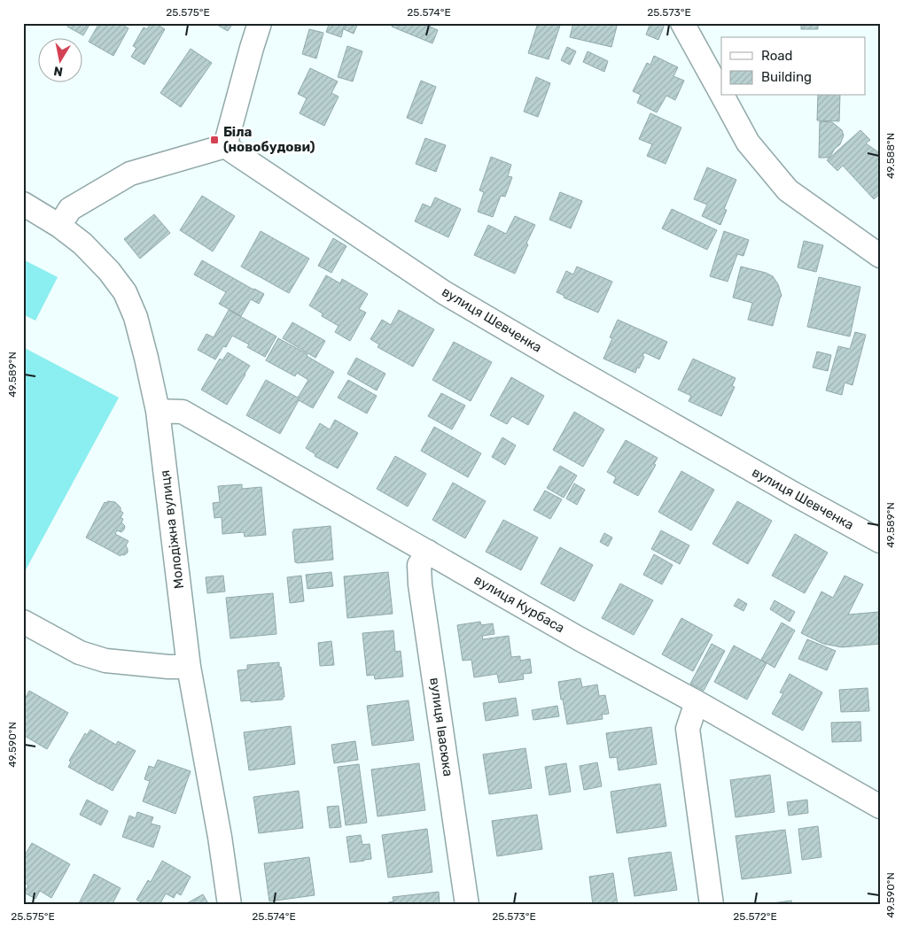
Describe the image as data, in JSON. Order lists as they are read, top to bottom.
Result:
{
  "streets": {
    "street": [
      "вулиця Шевченка",
      "Молодіжна вулиця",
      "вулиця Курбаса",
      "вулиця Івасюка"
    ]
  },
  "crossings": [
    ["Молодіжна вулиця", "вулиця Курбаса"],
    ["вулиця Курбаса", "вулиця Івасюка"]
  ],
  "places": {
    "transit": ["Біла (новобудови)"]
  },
  "legend": ["Road", "Building"],
  "north": "bottom",
  "coordinates": [
    "25.575°E",
    "25.574°E",
    "25.573°E",
    "49.588°N",
    "49.589°N",
    "49.590°N",
    "25.572°E"
  ]
}
